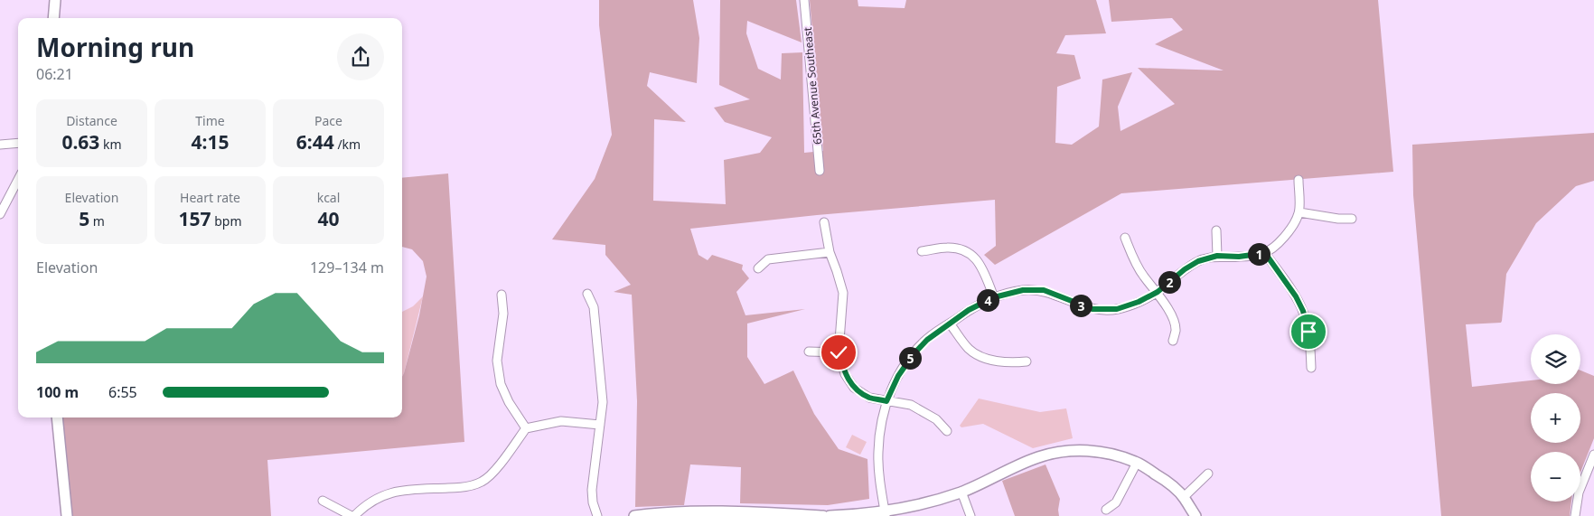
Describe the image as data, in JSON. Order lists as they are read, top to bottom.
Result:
{
  "streets": {
    "street": ["65th Avenue Southeast"]
  },
  "page": {
    "heading": ["Morning run", "06:21"],
    "stats": [
      ["Distance", "0.63 km"],
      ["Time", "4:15"],
      ["Pace", "6:44 /km"],
      ["Elevation", "5 m"],
      ["Heart rate", "157 bpm"],
      ["kcal", "40"]
    ],
    "pins": [
      "1",
      "2",
      "4",
      "3",
      "5"
    ],
    "chart": ["Elevation", "129–134 m"],
    "map_buttons": ["+", "−"],
    "list": [
      {
        "name": "100 m",
        "note": "6:55"
      }
    ]
  }
}
